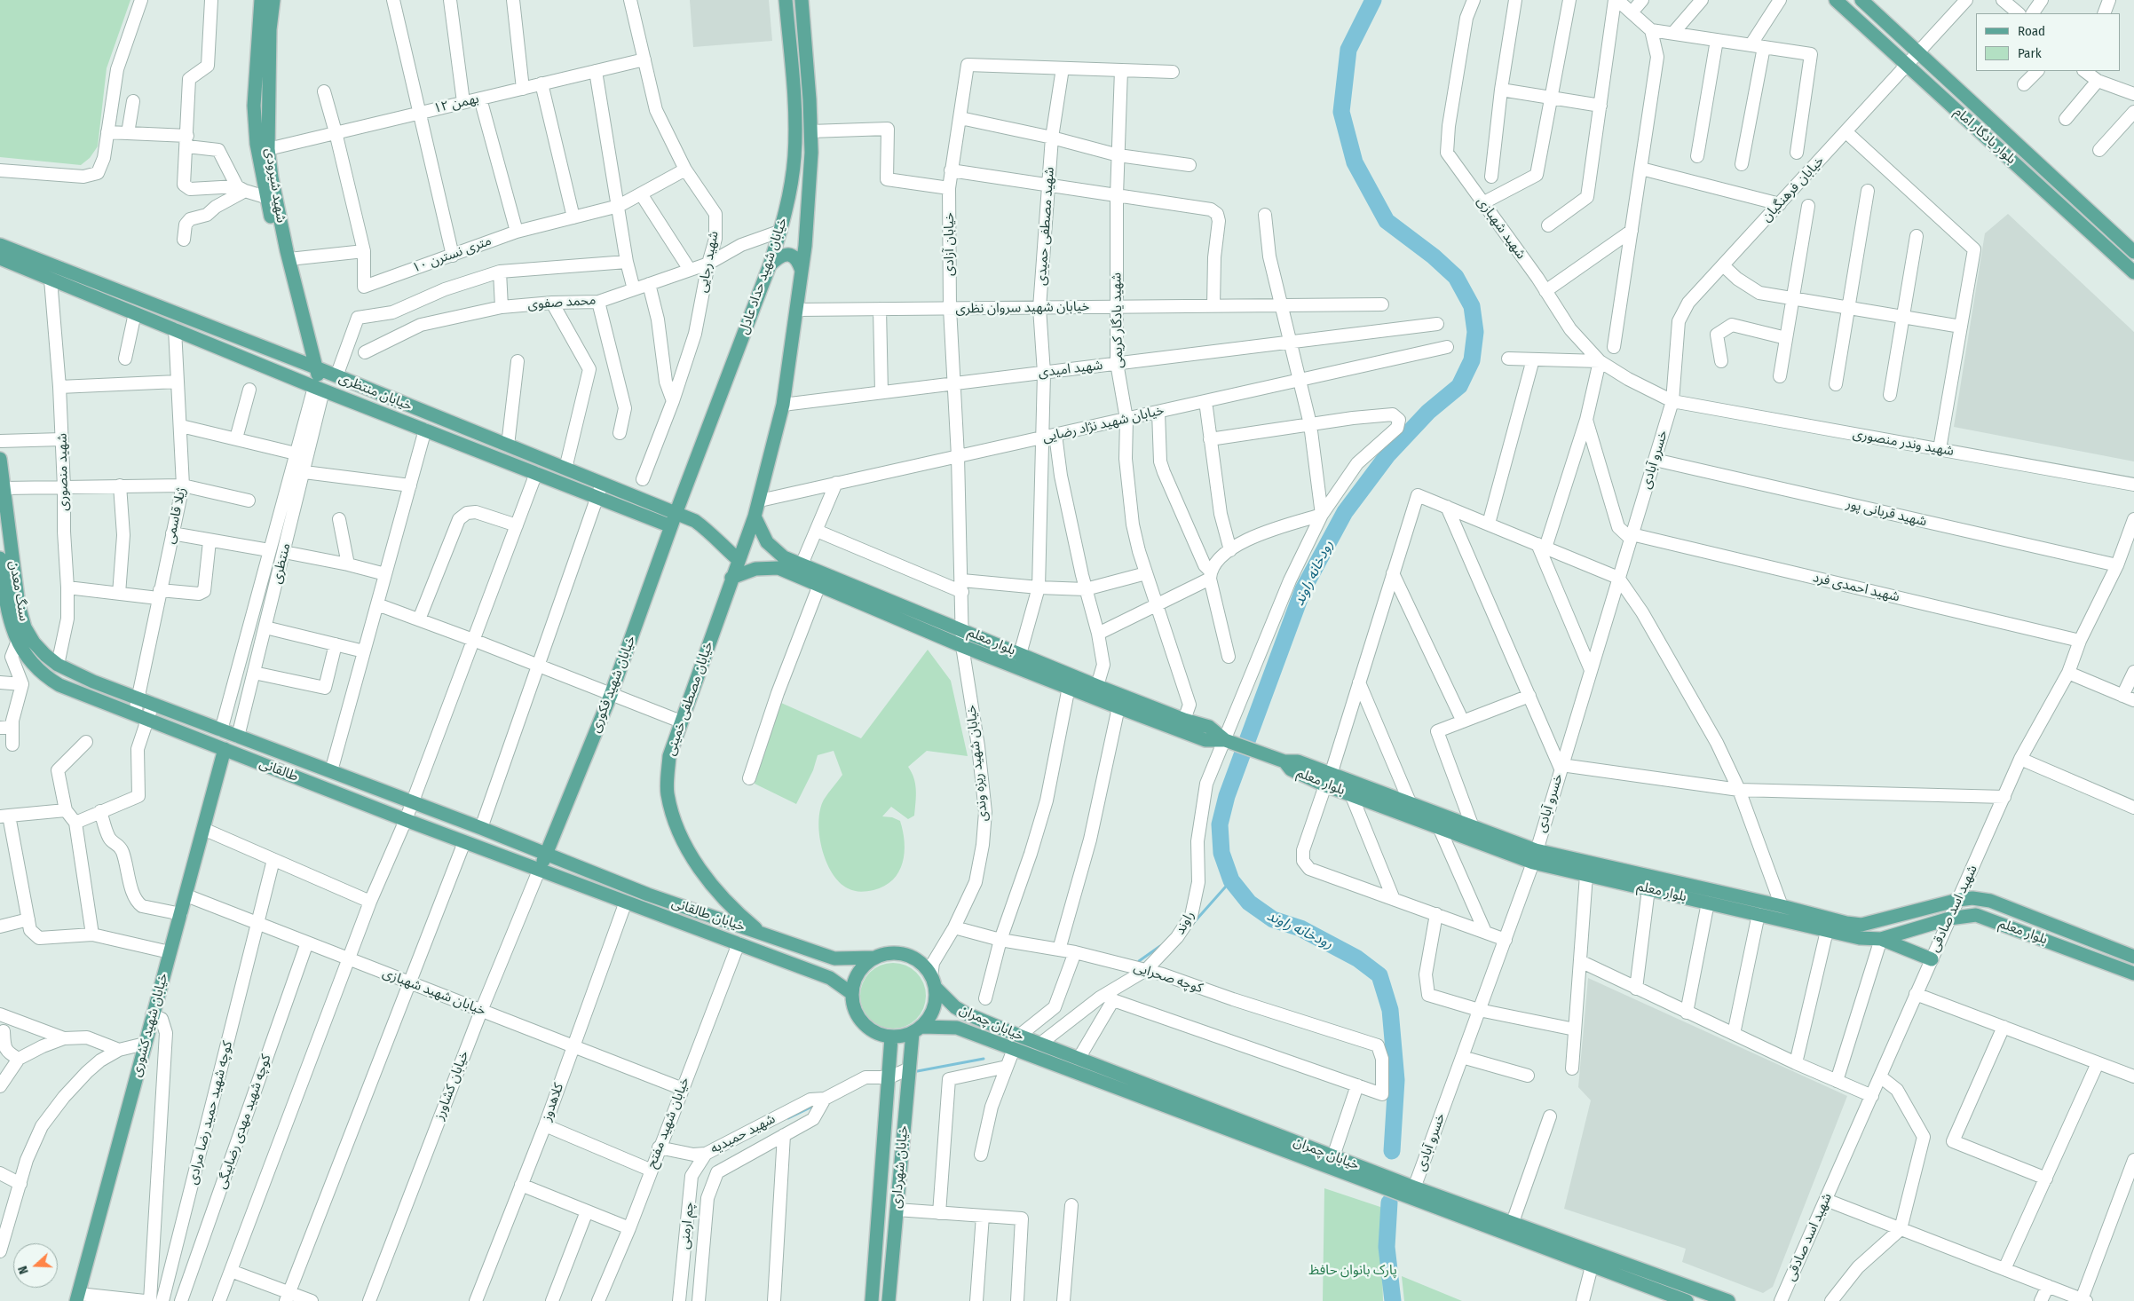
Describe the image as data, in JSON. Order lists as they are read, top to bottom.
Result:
{
  "streets": {
    "main road": [
      "بلوار یادگار امام",
      "شهید شیرودی",
      "خیابان شهید حداد عادل",
      "خیابان منتظری",
      "سنگ معدن",
      "بلوار معلم",
      "خیابان شهید فکوری",
      "خیابان مصطفی خمینی",
      "طالقانی",
      "خیابان طالقانی",
      "خیابان چمران",
      "خیابان شهید کشوری",
      "خیابان شهرداری"
    ],
    "street": [
      "۱۲ بهمن",
      "خیابان فرهنگیان",
      "شهید مصطفی حمیدی",
      "شهید شهبازی",
      "خیابان آزادی",
      "۱۰ متری نسترن",
      "شهید رجایی",
      "محمد صفوی",
      "خیابان شهید سروان نظری",
      "شهید یادگار کریمی",
      "شهید امیدی",
      "خیابان شهید نژاد رضایی",
      "شهید وندر منصوری",
      "خسرو آبادی",
      "شهید منصوری",
      "شهید قربانی پور",
      "ژیلا قاسمی",
      "منتظری",
      "شهید احمدی فرد",
      "خیابان شهید ریزه وندی",
      "شهید اسد صادقی",
      "راوند",
      "کوچه صحرایی",
      "خیابان شهید شهبازی",
      "خیابان کشاورز",
      "کلاهدوز",
      "کوچه شهید حمید رضا مرادی",
      "کوچه شهید مهدی رضابیگی",
      "خیابان شهید مفتح",
      "شهید حمیدیه",
      "چم ارمنی"
    ]
  },
  "crossings": [
    ["۱۲ بهمن", "شهید شیرودی"],
    ["۱۲ بهمن", "۱۰ متری نسترن"],
    ["۱۲ بهمن", "شهید رجایی"],
    ["بلوار یادگار امام", "خیابان فرهنگیان"],
    ["شهید شیرودی", "خیابان منتظری"],
    ["خیابان فرهنگیان", "شهید شهبازی"],
    ["خیابان فرهنگیان", "شهید وندر منصوری"],
    ["خیابان فرهنگیان", "خسرو آبادی"],
    ["شهید مصطفی حمیدی", "خیابان آزادی"],
    ["شهید مصطفی حمیدی", "خیابان شهید سروان نظری"],
    ["شهید مصطفی حمیدی", "شهید امیدی"],
    ["شهید مصطفی حمیدی", "خیابان شهید نژاد رضایی"],
    ["شهید مصطفی حمیدی", "بلوار معلم"],
    ["شهید شهبازی", "شهید وندر منصوری"],
    ["شهید شهبازی", "خسرو آبادی"],
    ["خیابان آزادی", "خیابان شهید سروان نظری"],
    ["خیابان آزادی", "شهید یادگار کریمی"],
    ["خیابان آزادی", "شهید امیدی"],
    ["خیابان آزادی", "خیابان شهید نژاد رضایی"],
    ["خیابان آزادی", "بلوار معلم"],
    ["خیابان آزادی", "خیابان شهید ریزه وندی"],
    ["۱۰ متری نسترن", "شهید رجایی"],
    ["شهید رجایی", "محمد صفوی"],
    ["خیابان شهید حداد عادل", "محمد صفوی"],
    ["خیابان شهید حداد عادل", "خیابان شهید سروان نظری"],
    ["خیابان شهید حداد عادل", "شهید امیدی"],
    ["خیابان شهید حداد عادل", "خیابان منتظری"],
    ["خیابان شهید حداد عادل", "خیابان شهید نژاد رضایی"],
    ["خیابان شهید حداد عادل", "بلوار معلم"],
    ["خیابان شهید حداد عادل", "خیابان شهید فکوری"],
    ["خیابان شهید حداد عادل", "خیابان مصطفی خمینی"],
    ["خیابان شهید سروان نظری", "شهید یادگار کریمی"],
    ["شهید یادگار کریمی", "شهید امیدی"],
    ["شهید یادگار کریمی", "خیابان شهید نژاد رضایی"],
    ["شهید یادگار کریمی", "بلوار معلم"],
    ["خیابان منتظری", "شهید منصوری"],
    ["خیابان منتظری", "ژیلا قاسمی"],
    ["خیابان منتظری", "منتظری"],
    ["خیابان منتظری", "خیابان شهید فکوری"],
    ["خیابان منتظری", "خیابان مصطفی خمینی"],
    ["شهید وندر منصوری", "خسرو آبادی"],
    ["خسرو آبادی", "شهید قربانی پور"],
    ["خسرو آبادی", "شهید احمدی فرد"],
    ["خسرو آبادی", "بلوار معلم"],
    ["خسرو آبادی", "خیابان چمران"],
    ["شهید منصوری", "طالقانی"],
    ["شهید قربانی پور", "شهید اسد صادقی"],
    ["ژیلا قاسمی", "طالقانی"],
    ["منتظری", "طالقانی"],
    ["شهید احمدی فرد", "شهید اسد صادقی"],
    ["سنگ معدن", "طالقانی"],
    ["بلوار معلم", "خیابان مصطفی خمینی"],
    ["بلوار معلم", "خیابان شهید ریزه وندی"],
    ["بلوار معلم", "شهید اسد صادقی"],
    ["بلوار معلم", "راوند"],
    ["خیابان شهید فکوری", "طالقانی"],
    ["خیابان شهید فکوری", "خیابان طالقانی"],
    ["خیابان شهید فکوری", "خیابان کشاورز"],
    ["خیابان مصطفی خمینی", "خیابان طالقانی"],
    ["خیابان شهید ریزه وندی", "خیابان طالقانی"],
    ["خیابان شهید ریزه وندی", "کوچه صحرایی"],
    ["خیابان شهید ریزه وندی", "خیابان چمران"],
    ["خیابان شهید ریزه وندی", "خیابان شهرداری"],
    ["طالقانی", "خیابان طالقانی"],
    ["طالقانی", "خیابان شهید کشوری"],
    ["طالقانی", "خیابان کشاورز"],
    ["خیابان طالقانی", "خیابان چمران"],
    ["خیابان طالقانی", "خیابان کشاورز"],
    ["خیابان طالقانی", "کلاهدوز"],
    ["خیابان طالقانی", "خیابان شهید مفتح"],
    ["خیابان طالقانی", "خیابان شهرداری"],
    ["راوند", "کوچه صحرایی"],
    ["راوند", "خیابان چمران"],
    ["خیابان شهید شهبازی", "خیابان شهید کشوری"],
    ["خیابان شهید شهبازی", "خیابان کشاورز"],
    ["خیابان شهید شهبازی", "کلاهدوز"],
    ["خیابان شهید شهبازی", "کوچه شهید حمید رضا مرادی"],
    ["خیابان شهید شهبازی", "کوچه شهید مهدی رضابیگی"],
    ["خیابان شهید شهبازی", "خیابان شهید مفتح"],
    ["خیابان چمران", "خیابان شهرداری"],
    ["خیابان شهید مفتح", "شهید حمیدیه"],
    ["شهید حمیدیه", "خیابان شهرداری"],
    ["شهید حمیدیه", "چم ارمنی"]
  ],
  "water": ["رودخانه راوند"],
  "parks": ["پارک بانوان حافظ"],
  "legend": ["Road", "Park"],
  "north": "left"
}
